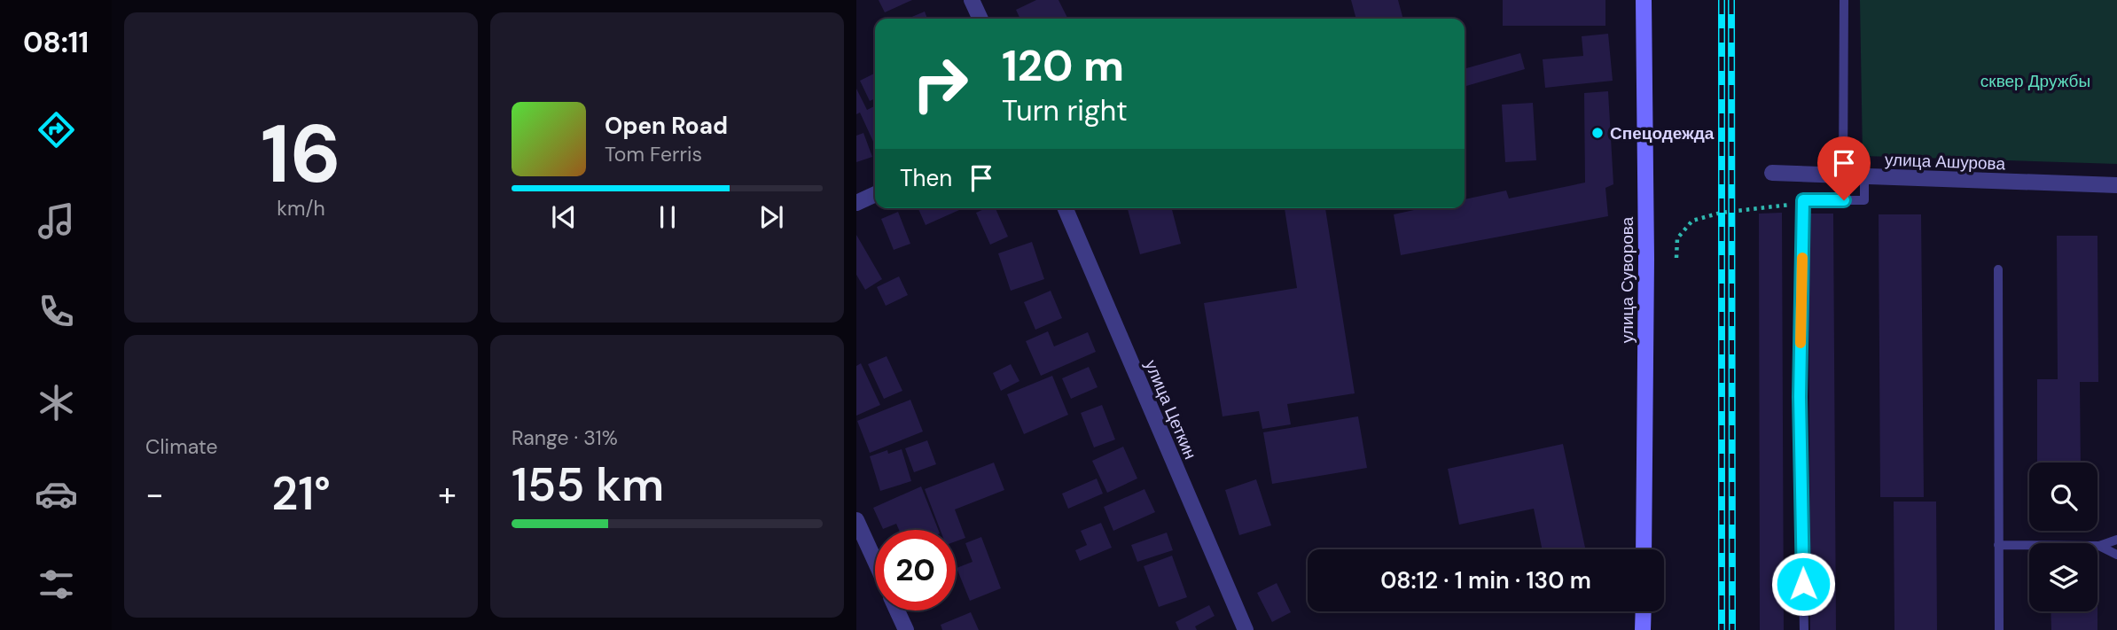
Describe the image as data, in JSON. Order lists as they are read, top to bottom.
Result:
{
  "streets": {
    "main road": ["улица Суворова"],
    "street": ["улица Ашурова", "улица Цеткин"]
  },
  "parks": ["сквер Дружбы"],
  "places": ["Спецодежда"],
  "page": {
    "tabs": "08:11",
    "tile": [
      ["16", "km/h"],
      "Climate",
      ["Range · 31%", "155 km"]
    ],
    "turn": ["120 m", "Turn right"],
    "song": ["Open Road", "Tom Ferris"],
    "then": "Then",
    "heat": ["−", "21°", "+"],
    "limit": "20",
    "trip": "08:12 · 1 min · 130 m"
  }
}
